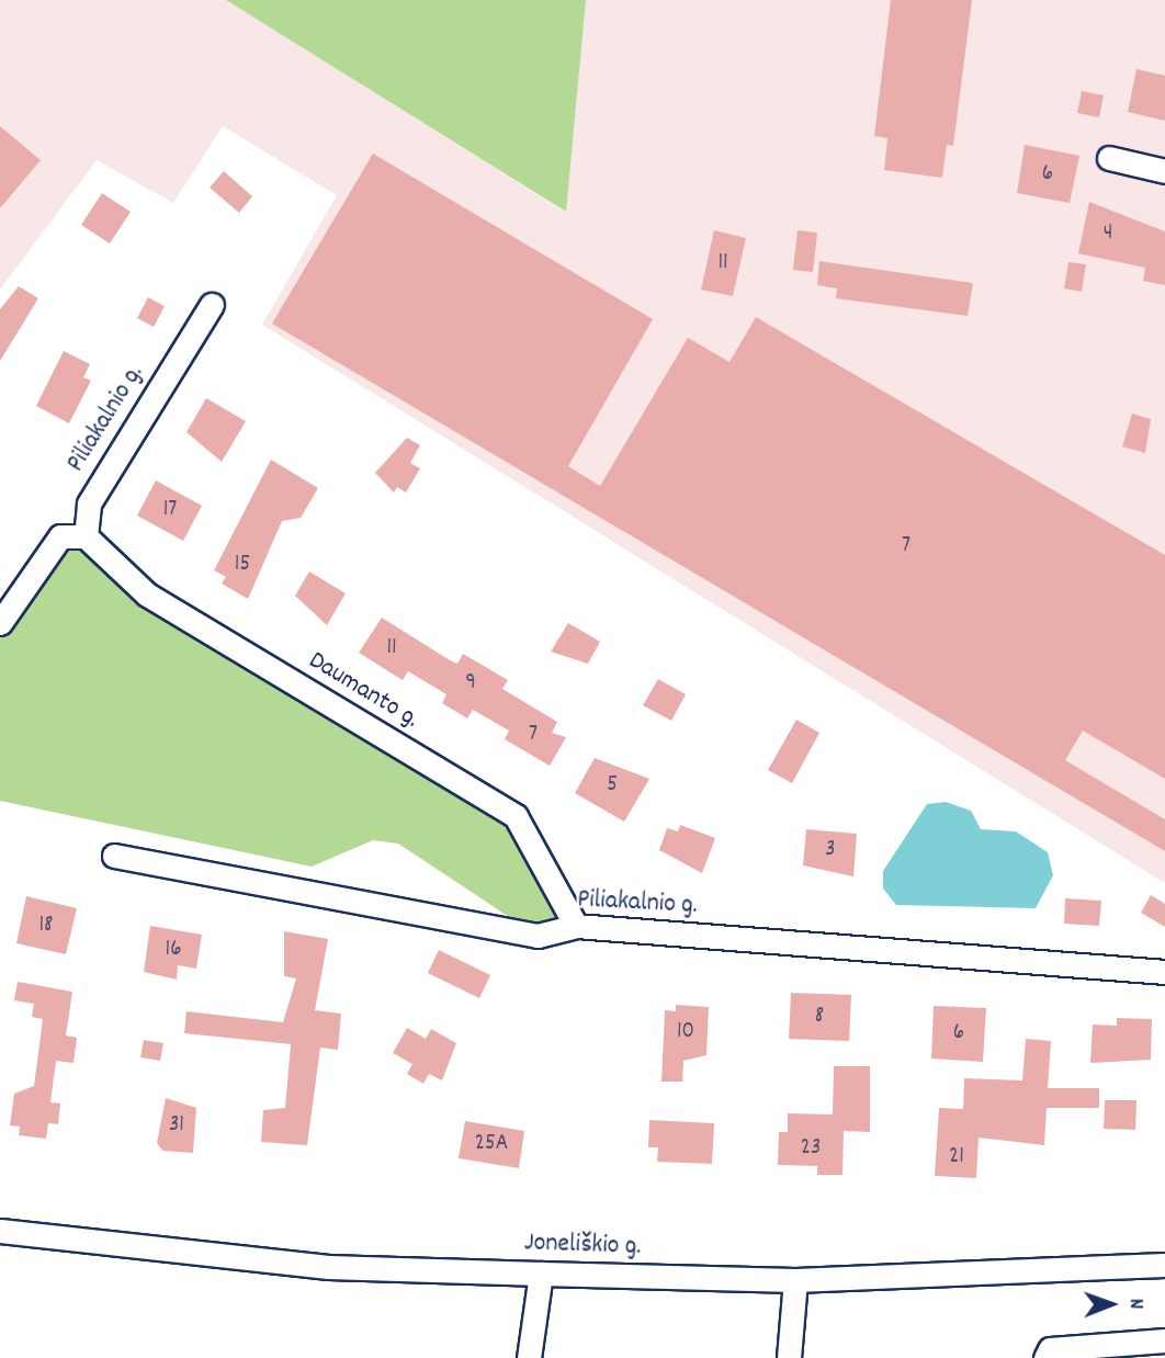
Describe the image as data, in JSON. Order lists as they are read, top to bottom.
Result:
{
  "streets": {
    "street": ["Piliakalnio g.", "Daumanto g.", "Joneliškio g."]
  },
  "crossings": [
    ["Piliakalnio g.", "Daumanto g."]
  ],
  "house_numbers": [
    "6",
    "4",
    "11",
    "17",
    "7",
    "15",
    "11",
    "9",
    "7",
    "5",
    "3",
    "18",
    "16",
    "8",
    "10",
    "6",
    "31",
    "25A",
    "23",
    "21"
  ],
  "north": "right"
}
